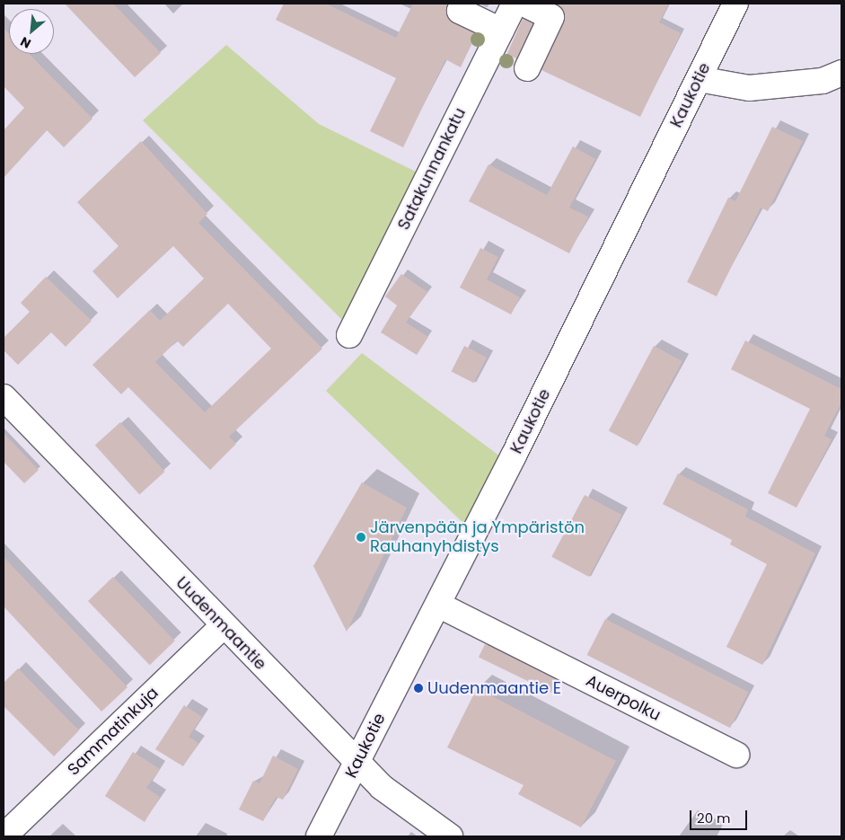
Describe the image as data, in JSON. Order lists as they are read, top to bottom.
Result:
{
  "streets": {
    "street": [
      "Kaukotie",
      "Satakunnankatu",
      "Uudenmaantie",
      "Auerpolku",
      "Sammatinkuja"
    ]
  },
  "crossings": [
    ["Kaukotie", "Uudenmaantie"],
    ["Kaukotie", "Auerpolku"],
    ["Uudenmaantie", "Sammatinkuja"]
  ],
  "places": ["Järvenpään ja Ympäristön Rauhanyhdistys", "Uudenmaantie E"],
  "scale_bar": "20 m",
  "north": "bottom left"
}
